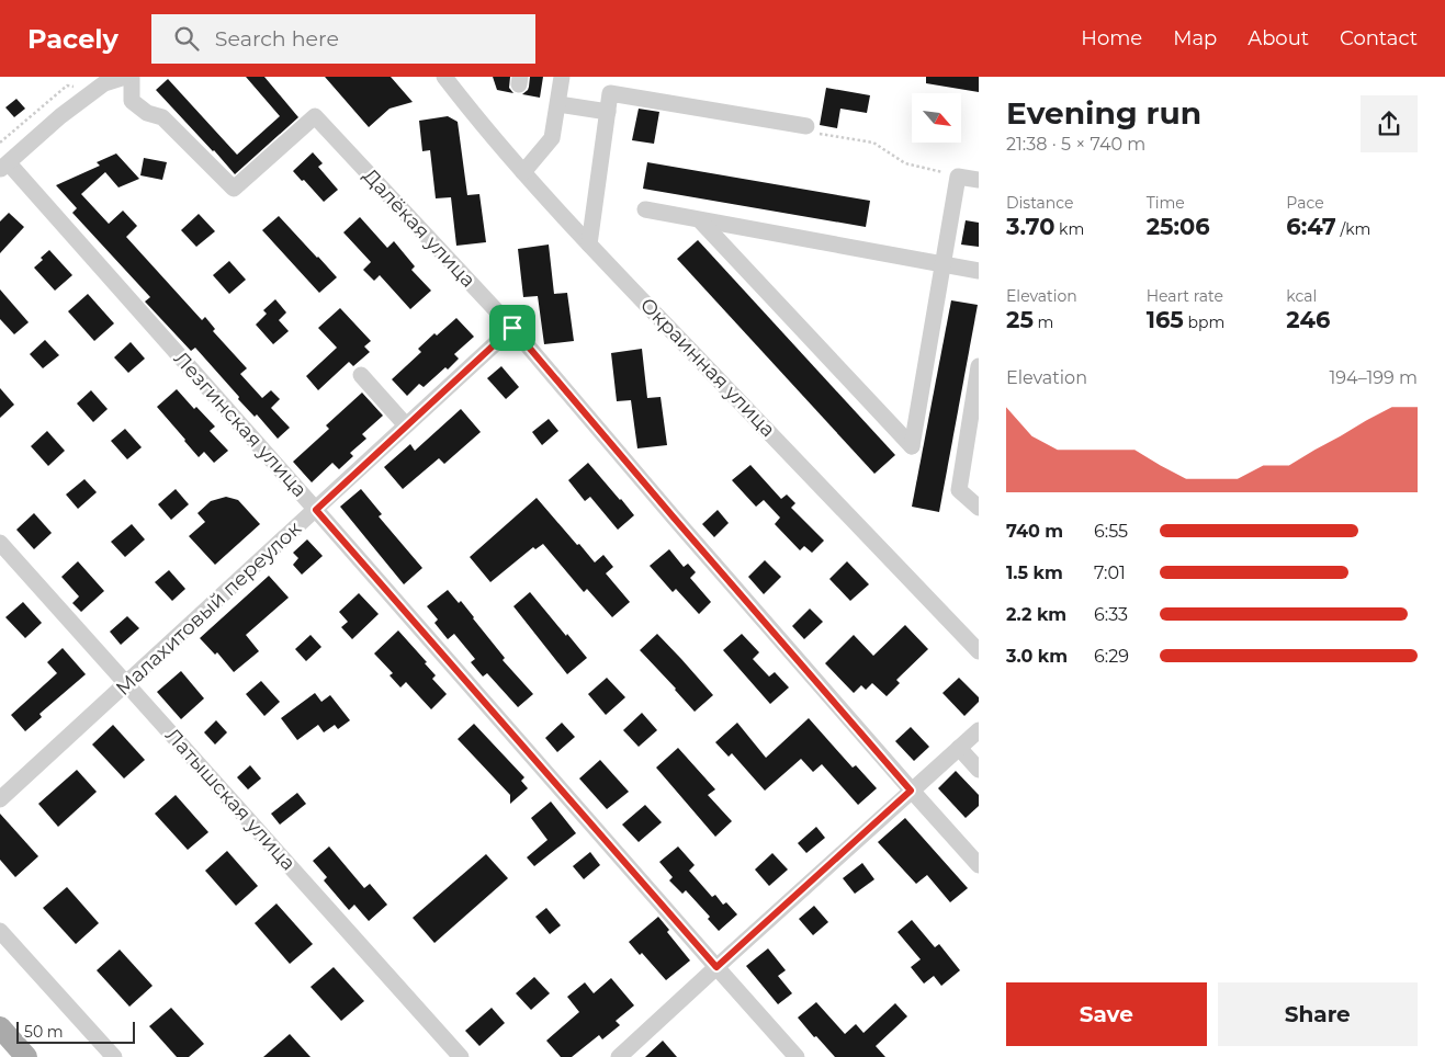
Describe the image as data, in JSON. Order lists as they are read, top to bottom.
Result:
{
  "streets": {
    "street": [
      "Далёкая улица",
      "Окраинная улица",
      "Лезгинская улица",
      "Малахитовый переулок",
      "Латышская улица"
    ]
  },
  "crossings": [
    ["Далёкая улица", "Малахитовый переулок"],
    ["Лезгинская улица", "Малахитовый переулок"],
    ["Малахитовый переулок", "Латышская улица"]
  ],
  "scale_bar": "50 m",
  "north": "bottom right",
  "page": {
    "header": "Pacely",
    "search": "Search here",
    "nav": [
      "Home",
      "Map",
      "About",
      "Contact"
    ],
    "heading": ["Evening run", "21:38 · 5 × 740 m"],
    "stats": [
      ["Distance", "3.70 km"],
      ["Time", "25:06"],
      ["Pace", "6:47 /km"],
      ["Elevation", "25 m"],
      ["Heart rate", "165 bpm"],
      ["kcal", "246"]
    ],
    "chart": ["Elevation", "194–199 m"],
    "list": [
      {
        "name": "740 m",
        "note": "6:55"
      },
      {
        "name": "1.5 km",
        "note": "7:01"
      },
      {
        "name": "2.2 km",
        "note": "6:33"
      },
      {
        "name": "3.0 km",
        "note": "6:29"
      }
    ],
    "buttons": ["Save", "Share"],
    "scale": "50 m"
  }
}
